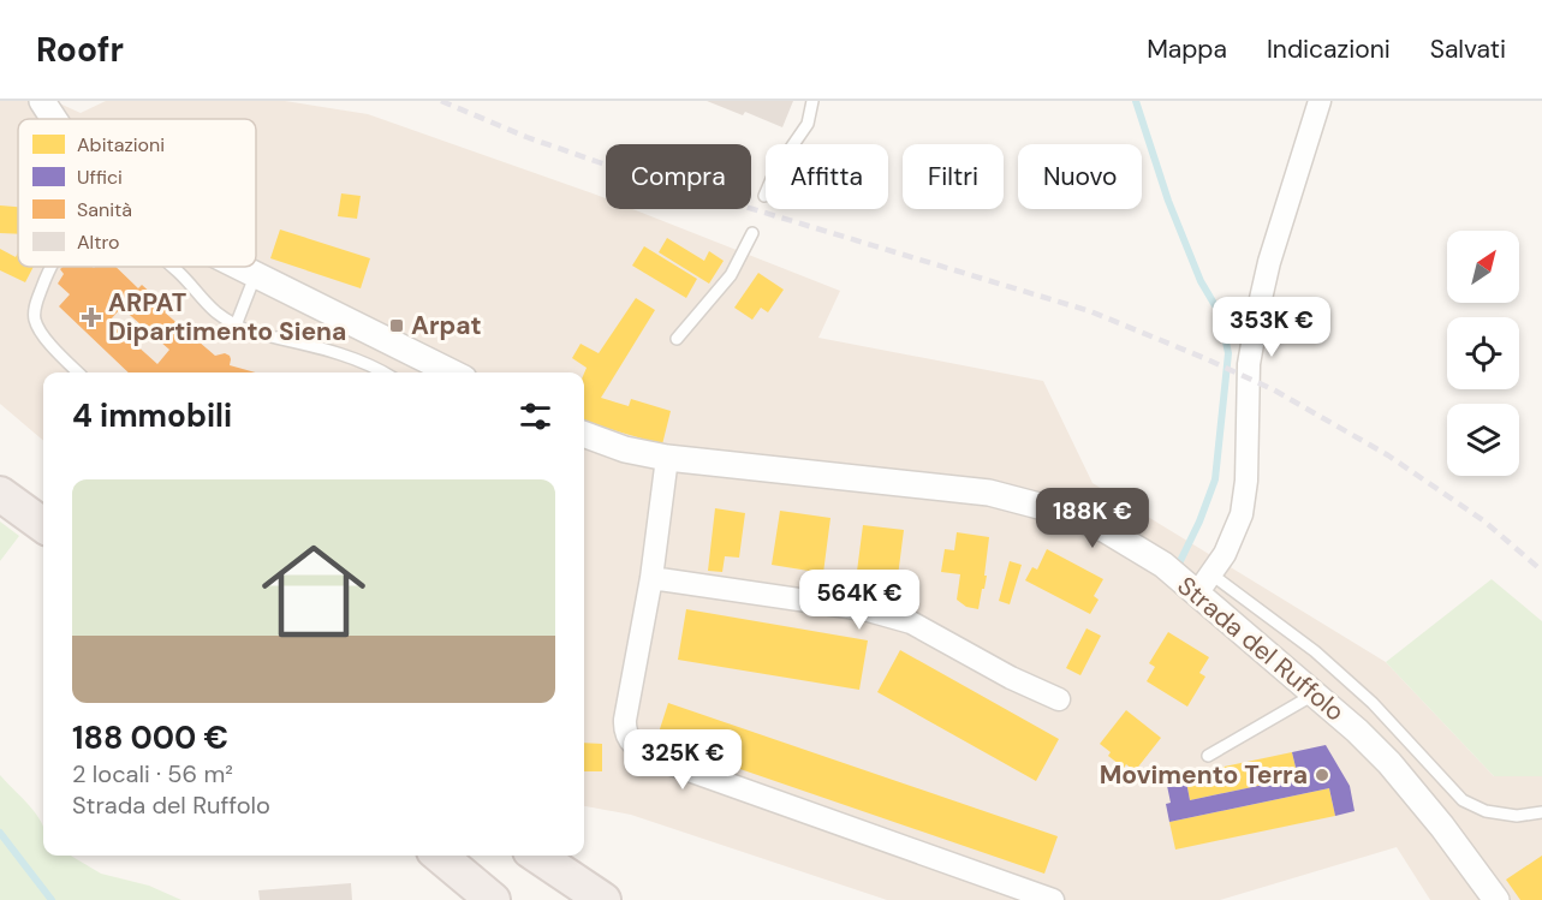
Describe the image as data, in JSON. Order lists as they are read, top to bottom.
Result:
{
  "streets": {
    "street": ["Strada del Ruffolo"]
  },
  "places": {
    "health": ["ARPAT Dipartimento Siena"],
    "transit": ["Arpat"],
    "other": ["Movimento Terra"]
  },
  "legend": [
    "Abitazioni",
    "Uffici",
    "Sanità",
    "Altro"
  ],
  "north": "top right",
  "page": {
    "header": "Roofr",
    "nav": ["Mappa", "Indicazioni", "Salvati"],
    "chip": [
      "Compra",
      "Affitta",
      "Filtri",
      "Nuovo"
    ],
    "price": [
      "353K €",
      "188K €",
      "564K €",
      "325K €"
    ],
    "heading": "4 immobili",
    "list": [
      {
        "name": "188 000 €",
        "note": "2 locali · 56 m² · Strada del Ruffolo"
      }
    ]
  }
}
